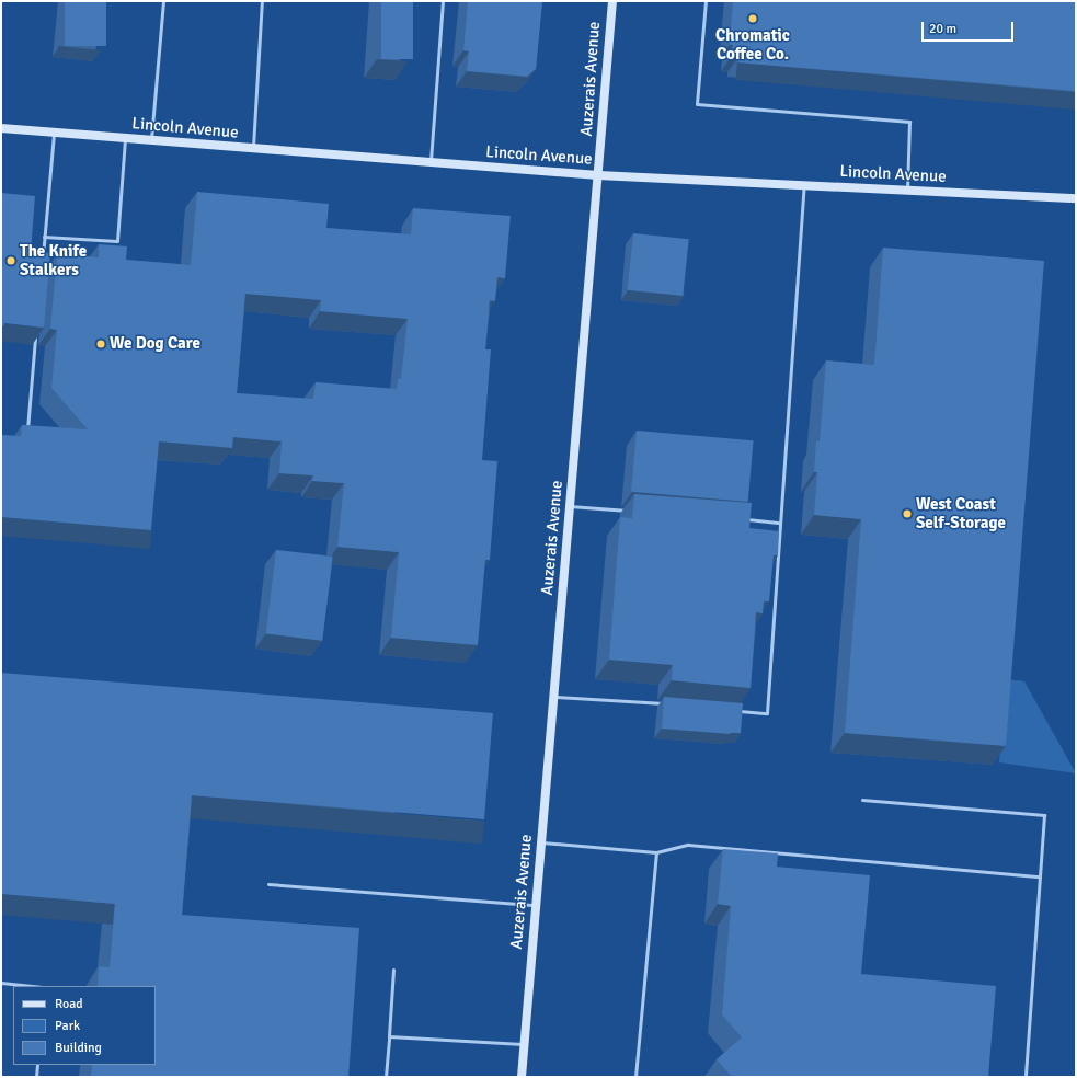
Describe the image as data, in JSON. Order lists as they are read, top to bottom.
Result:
{
  "streets": {
    "main road": ["Auzerais Avenue", "Lincoln Avenue"]
  },
  "crossings": [
    ["Auzerais Avenue", "Lincoln Avenue"]
  ],
  "places": [
    "Chromatic Coffee Co.",
    "The Knife Stalkers",
    "We Dog Care",
    "West Coast Self-Storage"
  ],
  "legend": ["Road", "Park", "Building"],
  "scale_bar": "20 m"
}
